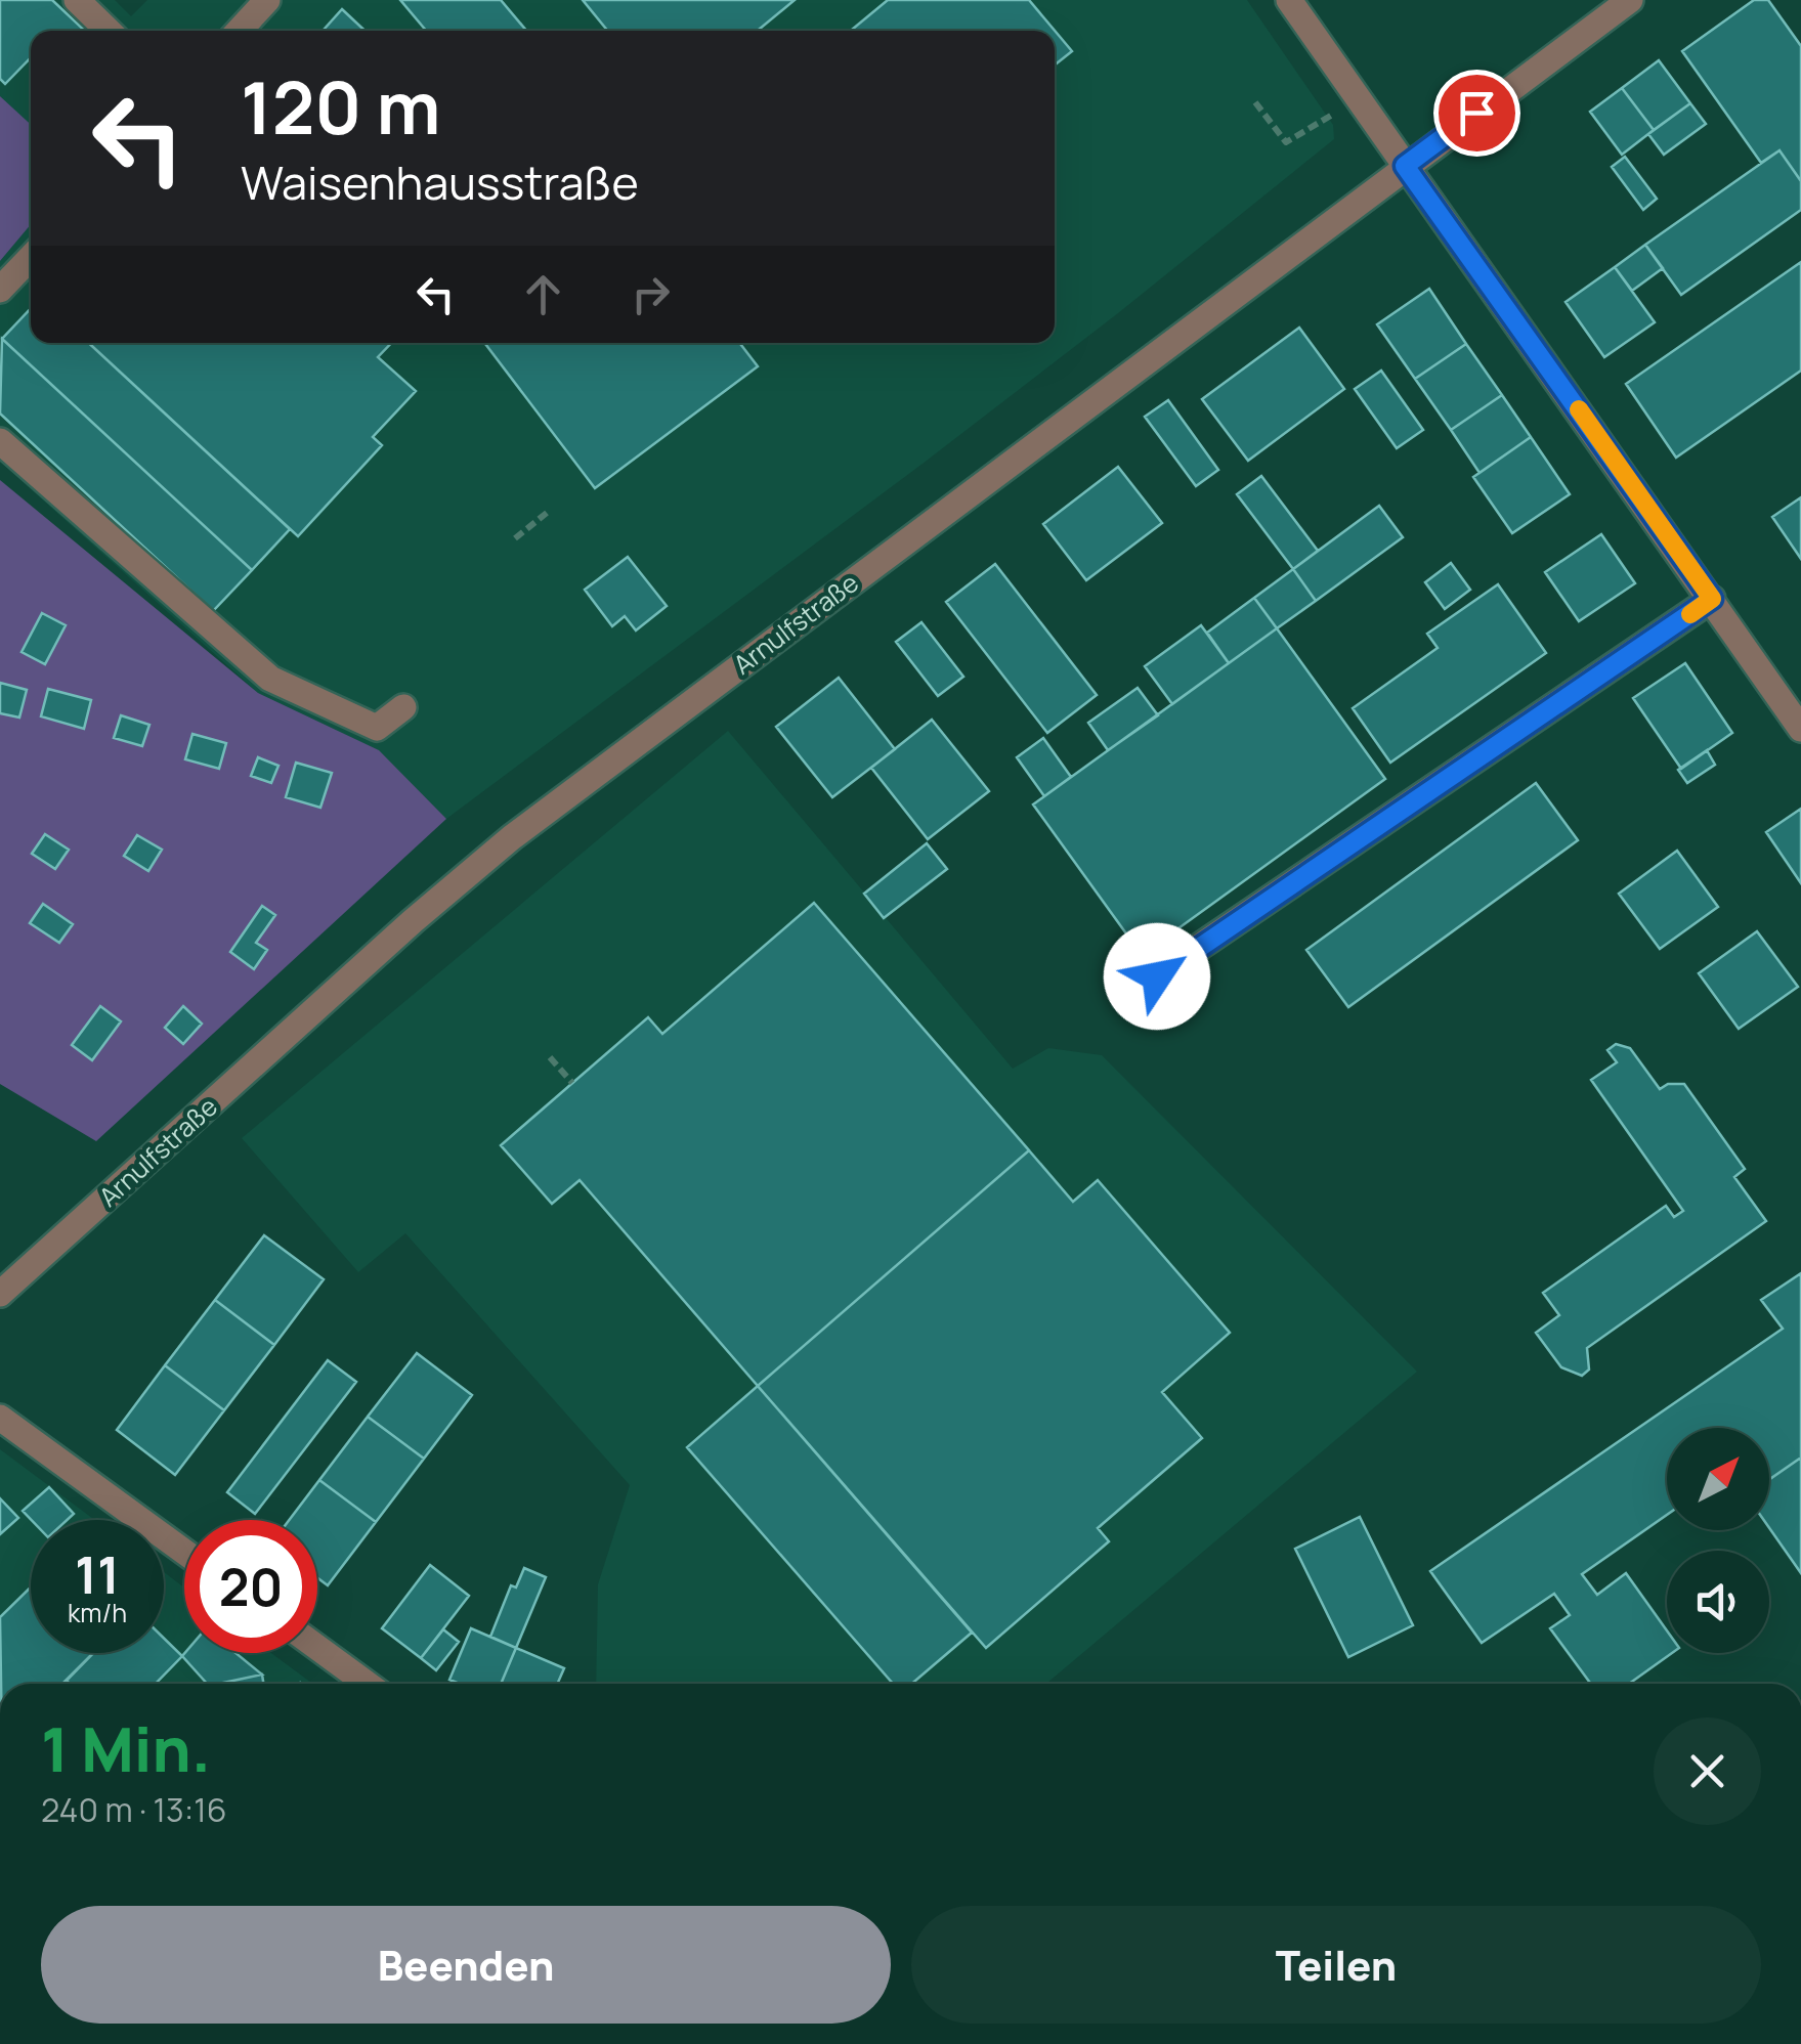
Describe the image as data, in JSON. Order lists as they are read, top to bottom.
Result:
{
  "streets": {
    "street": ["Arnulfstraße"]
  },
  "north": "top right",
  "page": {
    "turn": ["120 m", "Waisenhausstraße"],
    "speed": "11 km/h",
    "limit": "20",
    "heading": ["1 Min.", "240 m · 13:16"],
    "buttons": ["Beenden", "Teilen"]
  }
}
